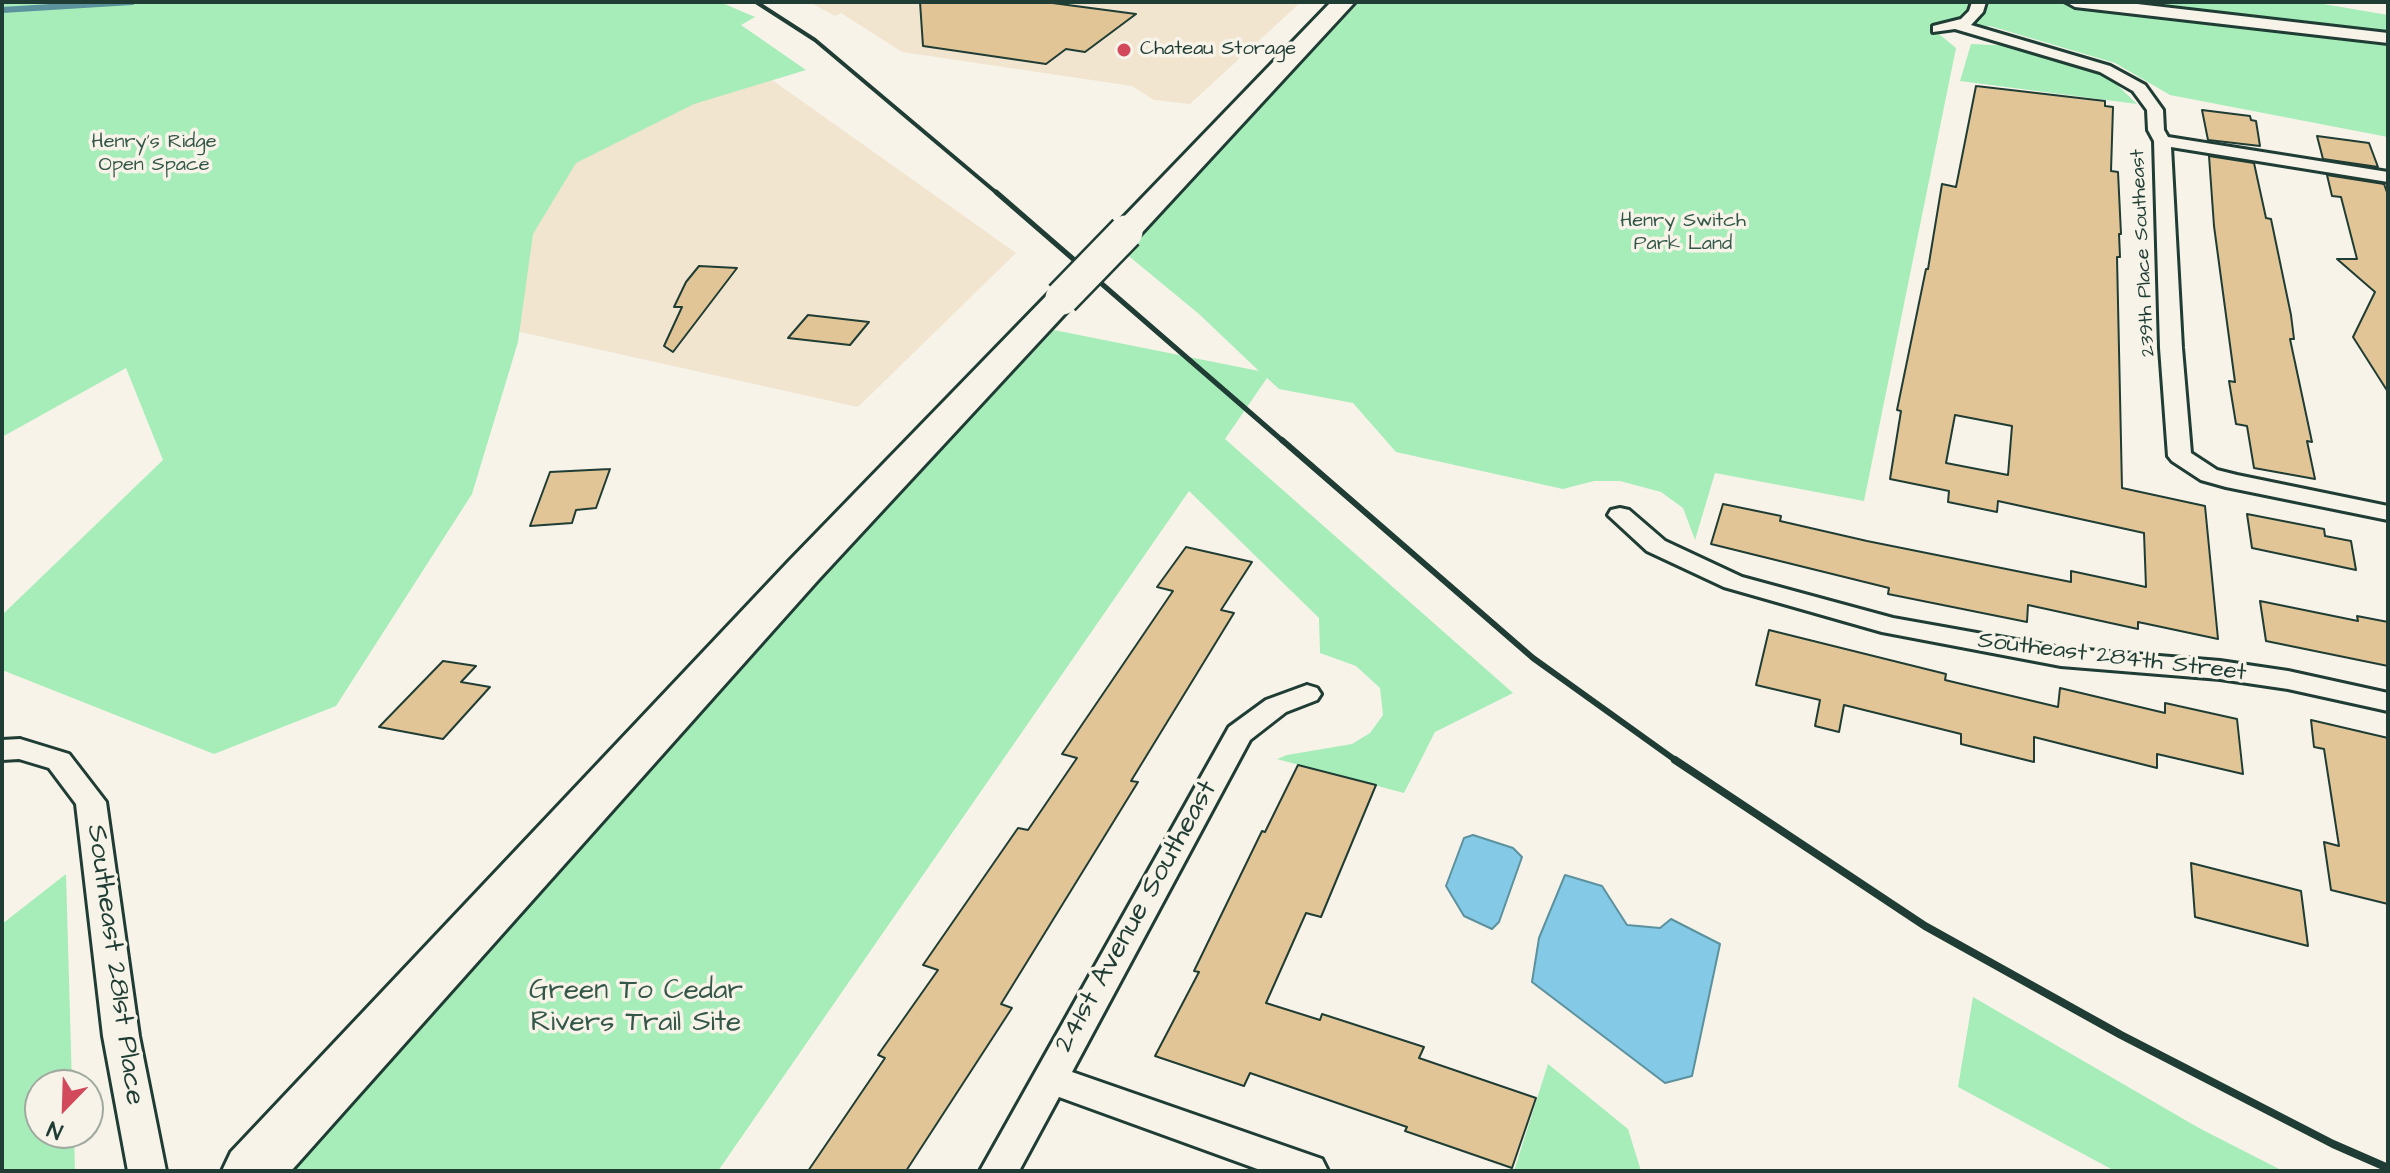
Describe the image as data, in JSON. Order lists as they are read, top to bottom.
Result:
{
  "streets": {
    "street": [
      "239th Place Southeast",
      "Southeast 284th Street",
      "241st Avenue Southeast",
      "Southeast 281st Place"
    ]
  },
  "parks": ["Henry's Ridge Open Space", "Henry Switch Park Land", "Green To Cedar Rivers Trail Site"],
  "places": ["Chateau Storage"],
  "north": "bottom left"
}
